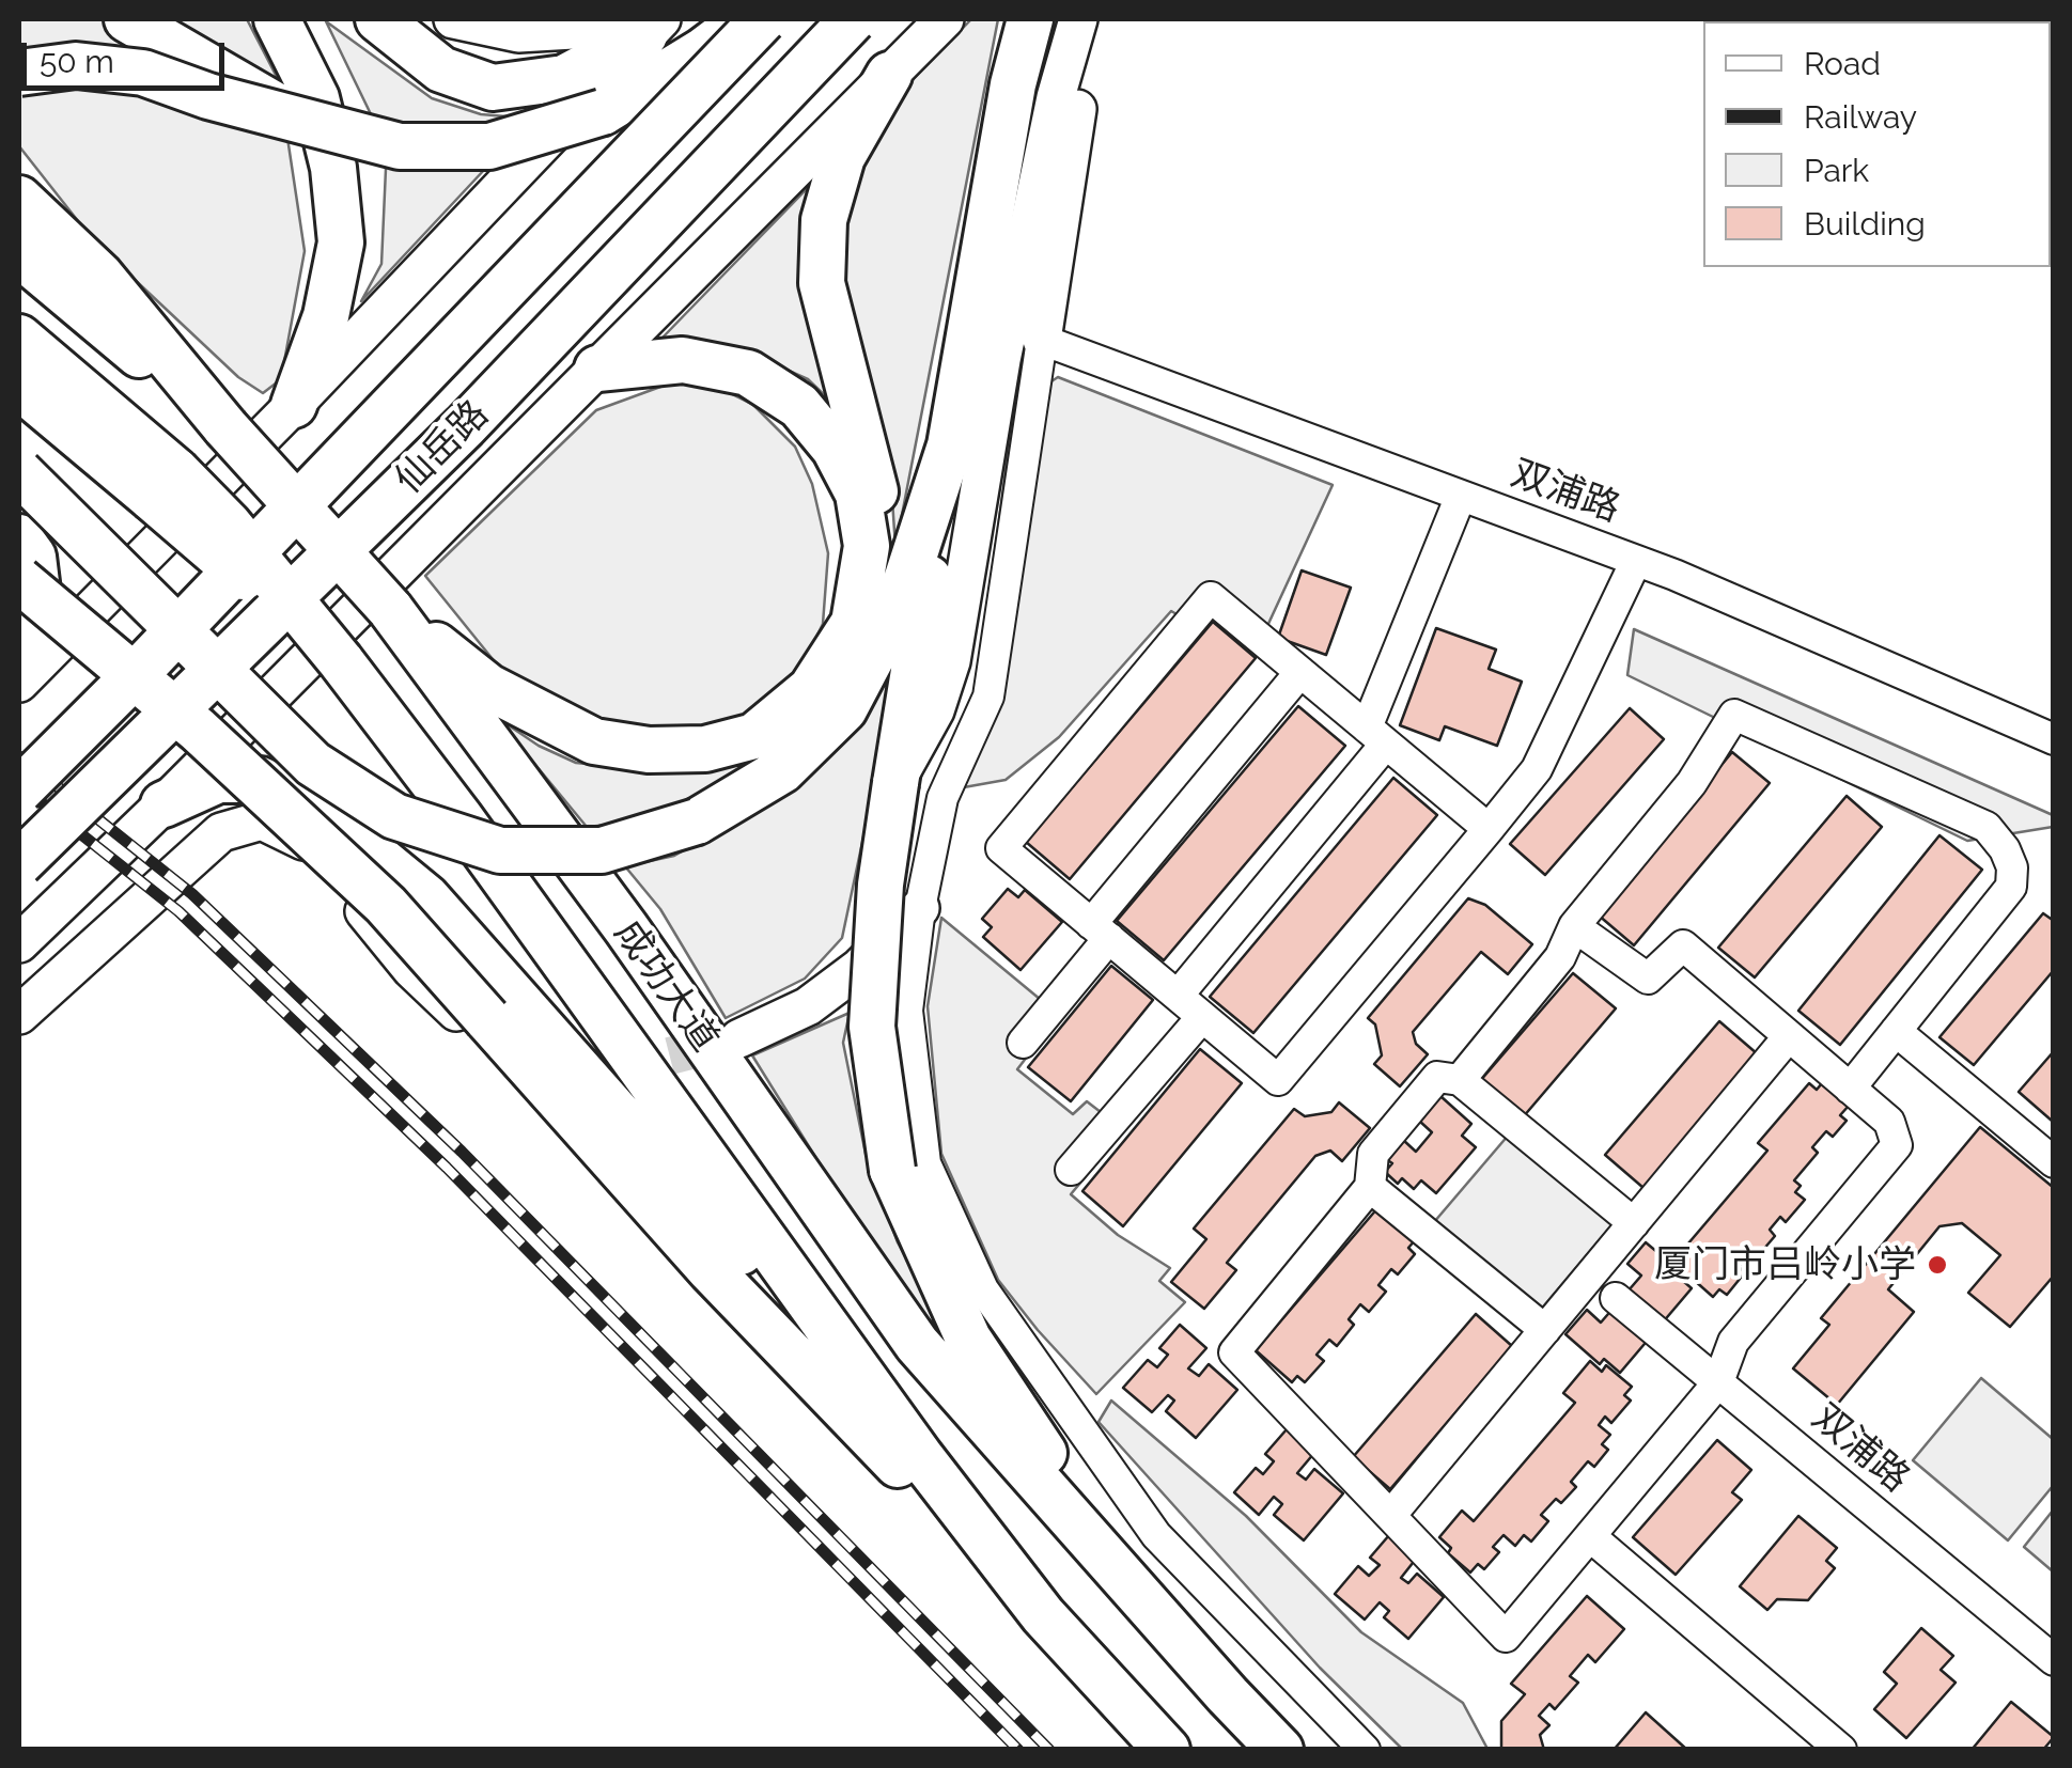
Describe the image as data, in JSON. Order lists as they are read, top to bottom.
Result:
{
  "streets": {
    "highway": ["仙岳路", "成功大道"],
    "street": ["双浦路"]
  },
  "places": ["厦门市吕岭小学"],
  "legend": [
    "Road",
    "Railway",
    "Park",
    "Building"
  ],
  "scale_bar": "50 m"
}
